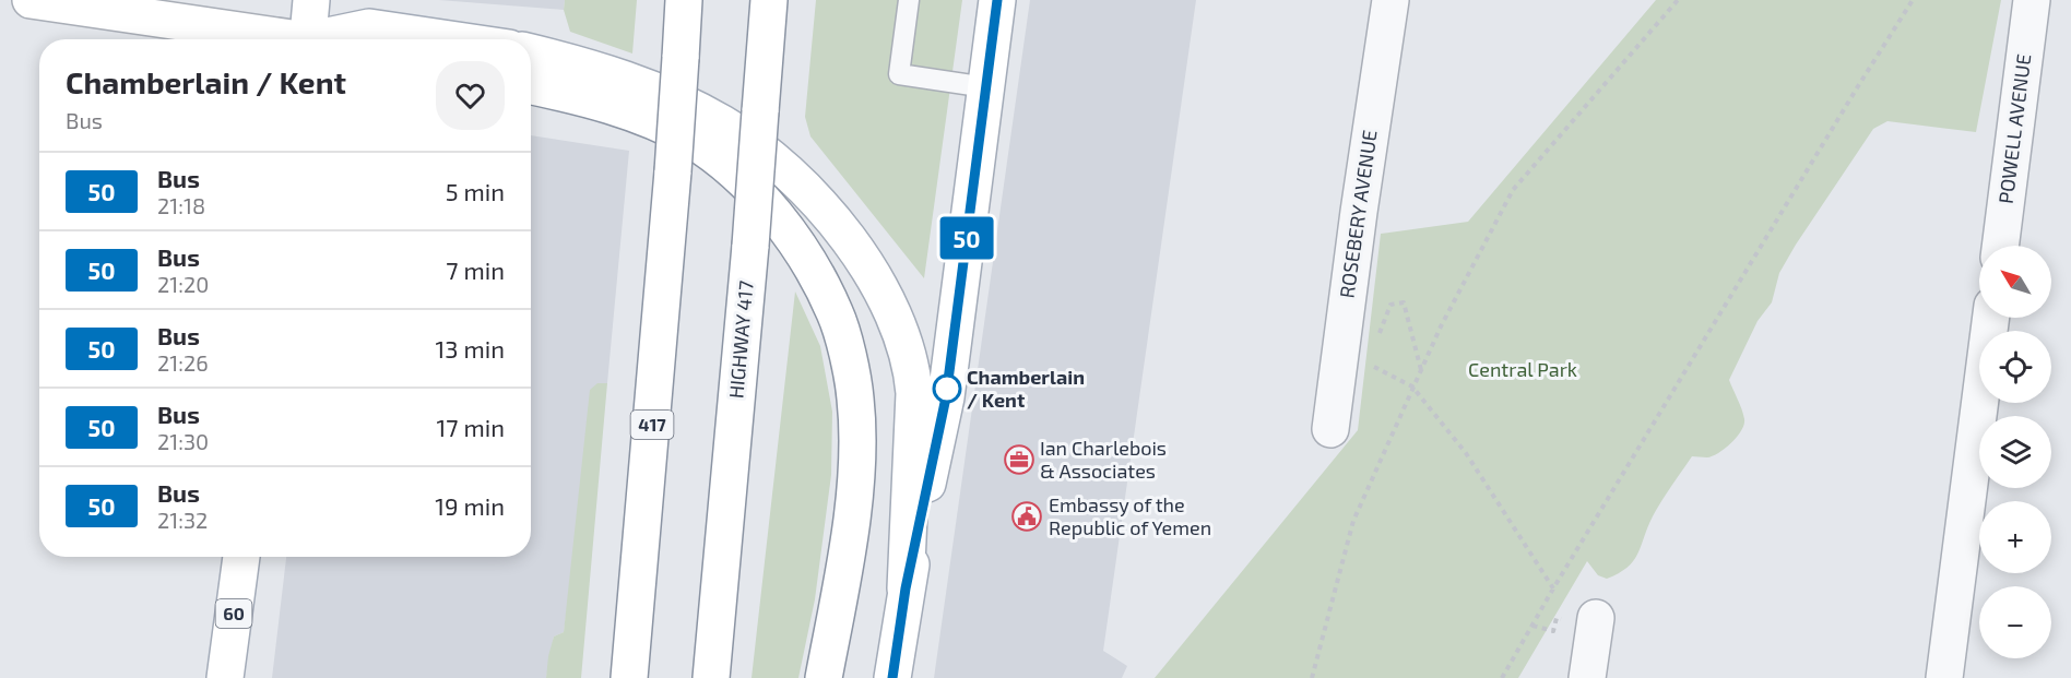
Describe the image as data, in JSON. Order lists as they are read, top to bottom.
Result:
{
  "streets": {
    "main road": ["HIGHWAY 417", "417", "60"],
    "street": ["POWELL AVENUE", "ROSEBERY AVENUE"]
  },
  "parks": ["Central Park"],
  "places": {
    "other": ["Chamberlain / Kent"],
    "office": ["Ian Charlebois & Associates"],
    "public building": ["Embassy of the Republic of Yemen"]
  },
  "lines": ["bus line 50"],
  "north": "top left",
  "page": {
    "on_map": "50",
    "heading": ["Chamberlain / Kent", "Bus"],
    "list": [
      {
        "mark": "50",
        "name": "Bus",
        "note": "21:18",
        "value": "5 min"
      },
      {
        "mark": "50",
        "name": "Bus",
        "note": "21:20",
        "value": "7 min"
      },
      {
        "mark": "50",
        "name": "Bus",
        "note": "21:26",
        "value": "13 min"
      },
      {
        "mark": "50",
        "name": "Bus",
        "note": "21:30",
        "value": "17 min"
      },
      {
        "mark": "50",
        "name": "Bus",
        "note": "21:32",
        "value": "19 min"
      }
    ],
    "map_buttons": ["+", "−"]
  }
}
